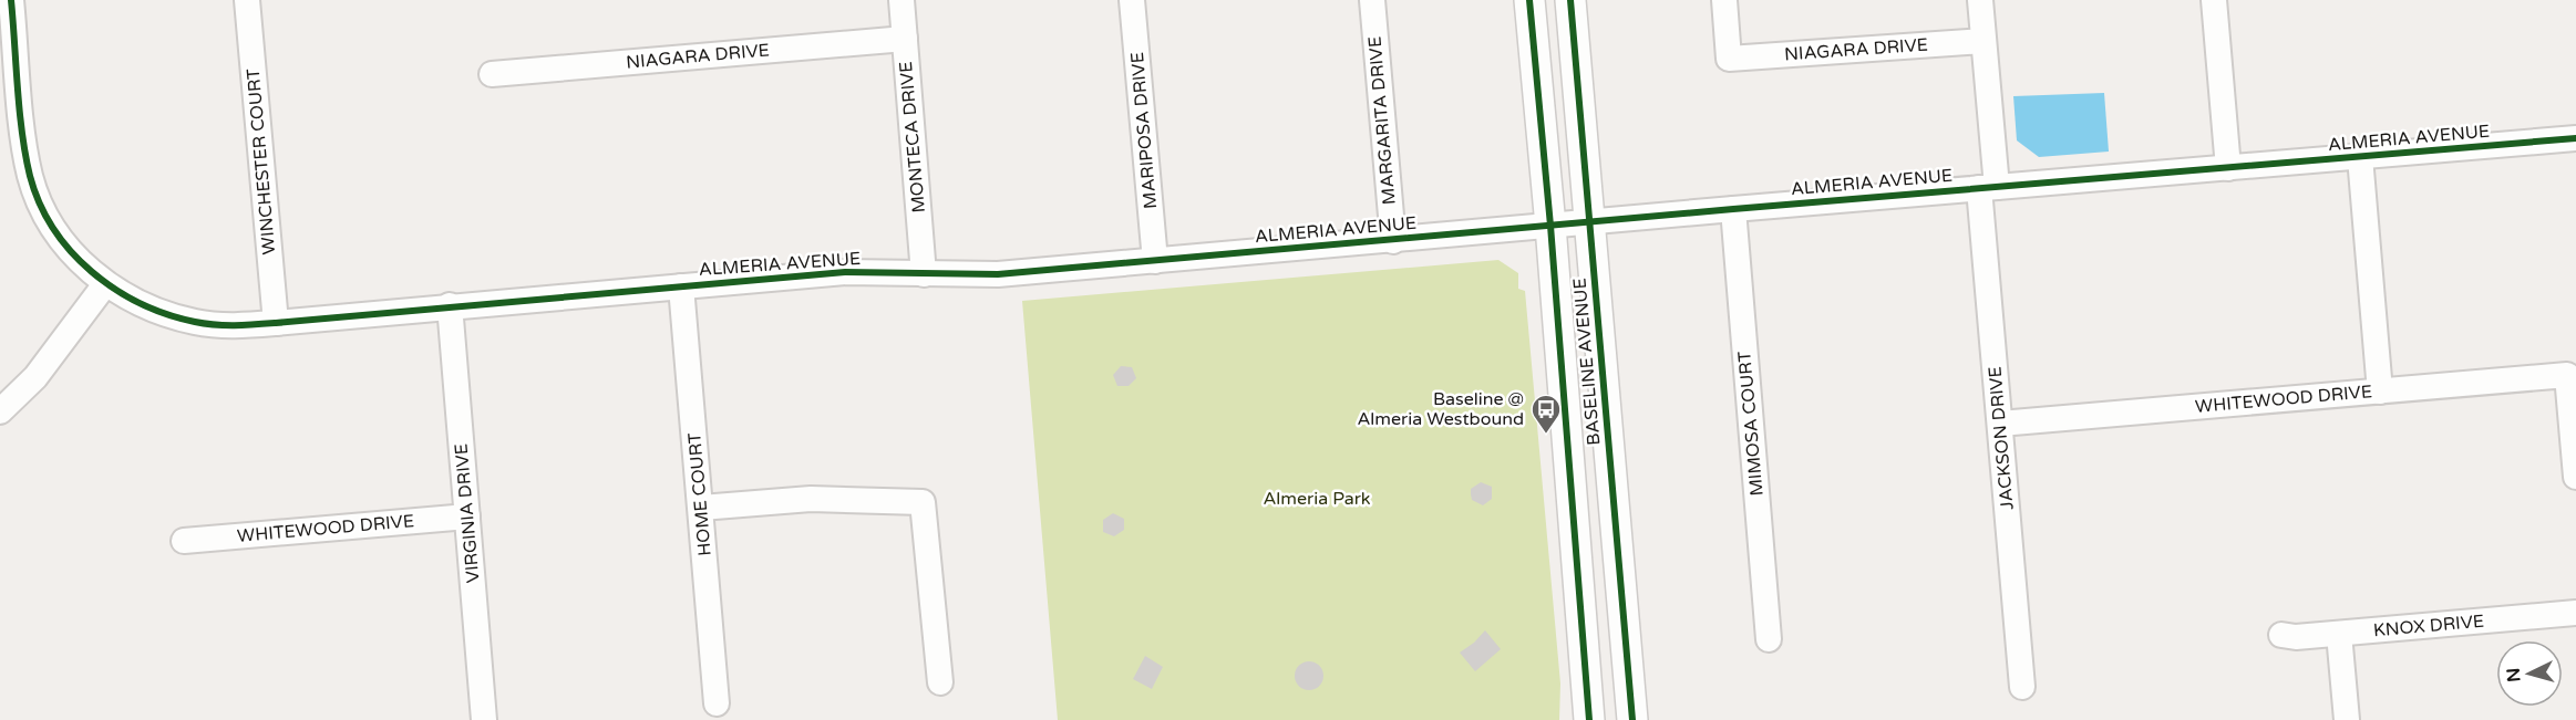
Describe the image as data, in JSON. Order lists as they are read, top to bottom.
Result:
{
  "streets": {
    "main road": ["BASELINE AVENUE"],
    "street": [
      "NIAGARA DRIVE",
      "MARGARITA DRIVE",
      "MARIPOSA DRIVE",
      "MONTECA DRIVE",
      "ALMERIA AVENUE",
      "WINCHESTER COURT",
      "WHITEWOOD DRIVE",
      "MIMOSA COURT",
      "JACKSON DRIVE",
      "HOME COURT",
      "VIRGINIA DRIVE",
      "KNOX DRIVE"
    ]
  },
  "crossings": [
    ["NIAGARA DRIVE", "MONTECA DRIVE"],
    ["NIAGARA DRIVE", "JACKSON DRIVE"],
    ["MARGARITA DRIVE", "ALMERIA AVENUE"],
    ["MARIPOSA DRIVE", "ALMERIA AVENUE"],
    ["MONTECA DRIVE", "ALMERIA AVENUE"],
    ["ALMERIA AVENUE", "WINCHESTER COURT"],
    ["ALMERIA AVENUE", "BASELINE AVENUE"],
    ["ALMERIA AVENUE", "MIMOSA COURT"],
    ["ALMERIA AVENUE", "JACKSON DRIVE"],
    ["ALMERIA AVENUE", "HOME COURT"],
    ["ALMERIA AVENUE", "VIRGINIA DRIVE"],
    ["WHITEWOOD DRIVE", "JACKSON DRIVE"],
    ["WHITEWOOD DRIVE", "VIRGINIA DRIVE"]
  ],
  "parks": ["Almeria Park"],
  "places": {
    "bus stop": ["Baseline @ Almeria Westbound"]
  },
  "north": "left"
}
